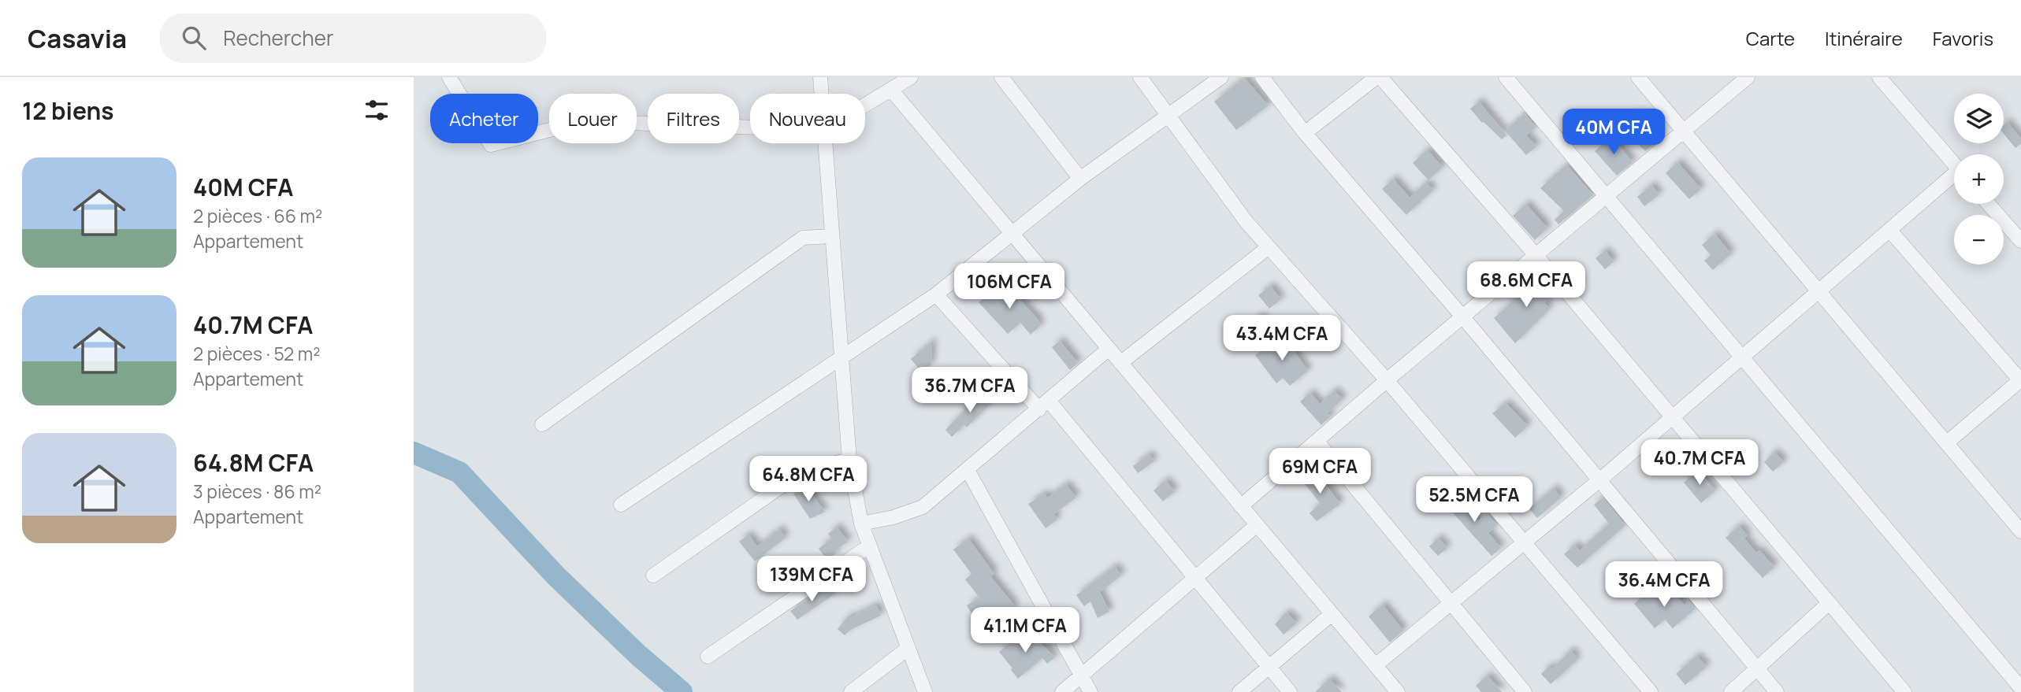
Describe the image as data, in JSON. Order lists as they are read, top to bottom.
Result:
{
  "page": {
    "header": "Casavia",
    "search": "Rechercher",
    "nav": ["Carte", "Itinéraire", "Favoris"],
    "heading": "12 biens",
    "map_buttons": ["+", "−"],
    "chip": [
      "Acheter",
      "Louer",
      "Filtres",
      "Nouveau"
    ],
    "price": [
      "40M CFA",
      "68.6M CFA",
      "106M CFA",
      "43.4M CFA",
      "36.7M CFA",
      "40.7M CFA",
      "69M CFA",
      "64.8M CFA",
      "52.5M CFA",
      "139M CFA",
      "36.4M CFA",
      "41.1M CFA"
    ],
    "list": [
      {
        "name": "40M CFA",
        "note": "2 pièces · 66 m² · Appartement"
      },
      {
        "name": "40.7M CFA",
        "note": "2 pièces · 52 m² · Appartement"
      },
      {
        "name": "64.8M CFA",
        "note": "3 pièces · 86 m² · Appartement"
      }
    ]
  }
}
